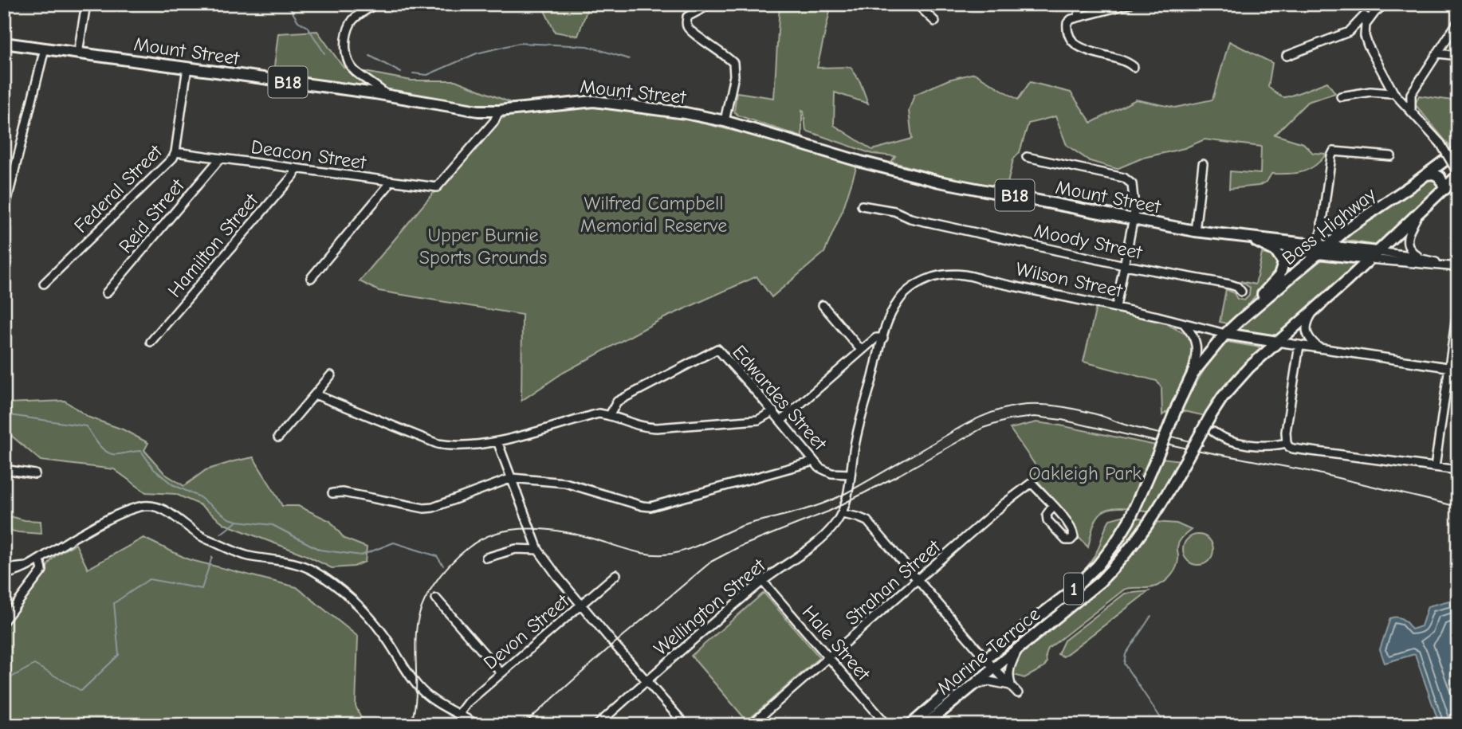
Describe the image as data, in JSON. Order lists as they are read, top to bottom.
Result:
{
  "streets": {
    "highway": [
      "Mount Street",
      "B18",
      "Bass Highway",
      "Wilson Street",
      "1",
      "Marine Terrace"
    ],
    "street": [
      "Deacon Street",
      "Federal Street",
      "Reid Street",
      "Moody Street",
      "Hamilton Street",
      "Edwardes Street",
      "Strahan Street",
      "Wellington Street",
      "Devon Street",
      "Hale Street"
    ]
  },
  "crossings": [
    ["Mount Street", "Deacon Street"],
    ["Mount Street", "Federal Street"],
    ["Mount Street", "Bass Highway"],
    ["Mount Street", "1"],
    ["Deacon Street", "Federal Street"],
    ["Deacon Street", "Reid Street"],
    ["Deacon Street", "Hamilton Street"],
    ["Bass Highway", "Wilson Street"],
    ["Bass Highway", "Marine Terrace"],
    ["Wilson Street", "Edwardes Street"],
    ["Wilson Street", "1"],
    ["Wilson Street", "Wellington Street"],
    ["Wilson Street", "Marine Terrace"],
    ["Strahan Street", "Hale Street"],
    ["1", "Marine Terrace"],
    ["Wellington Street", "Hale Street"]
  ],
  "parks": ["Wilfred Campbell Memorial Reserve", "Upper Burnie Sports Grounds", "Oakleigh Park"]
}
